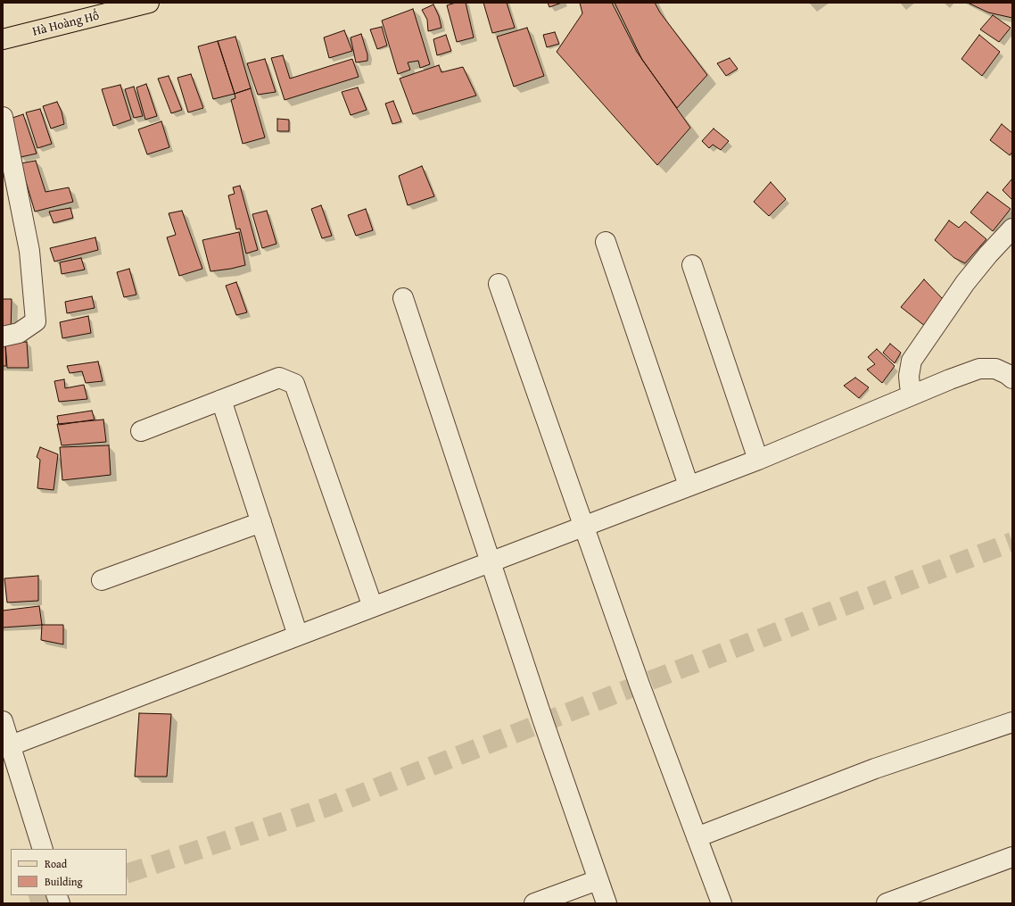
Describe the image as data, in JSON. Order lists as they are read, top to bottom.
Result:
{
  "streets": {
    "main road": ["Hà Hoàng Hổ"]
  },
  "legend": ["Road", "Building"]
}
